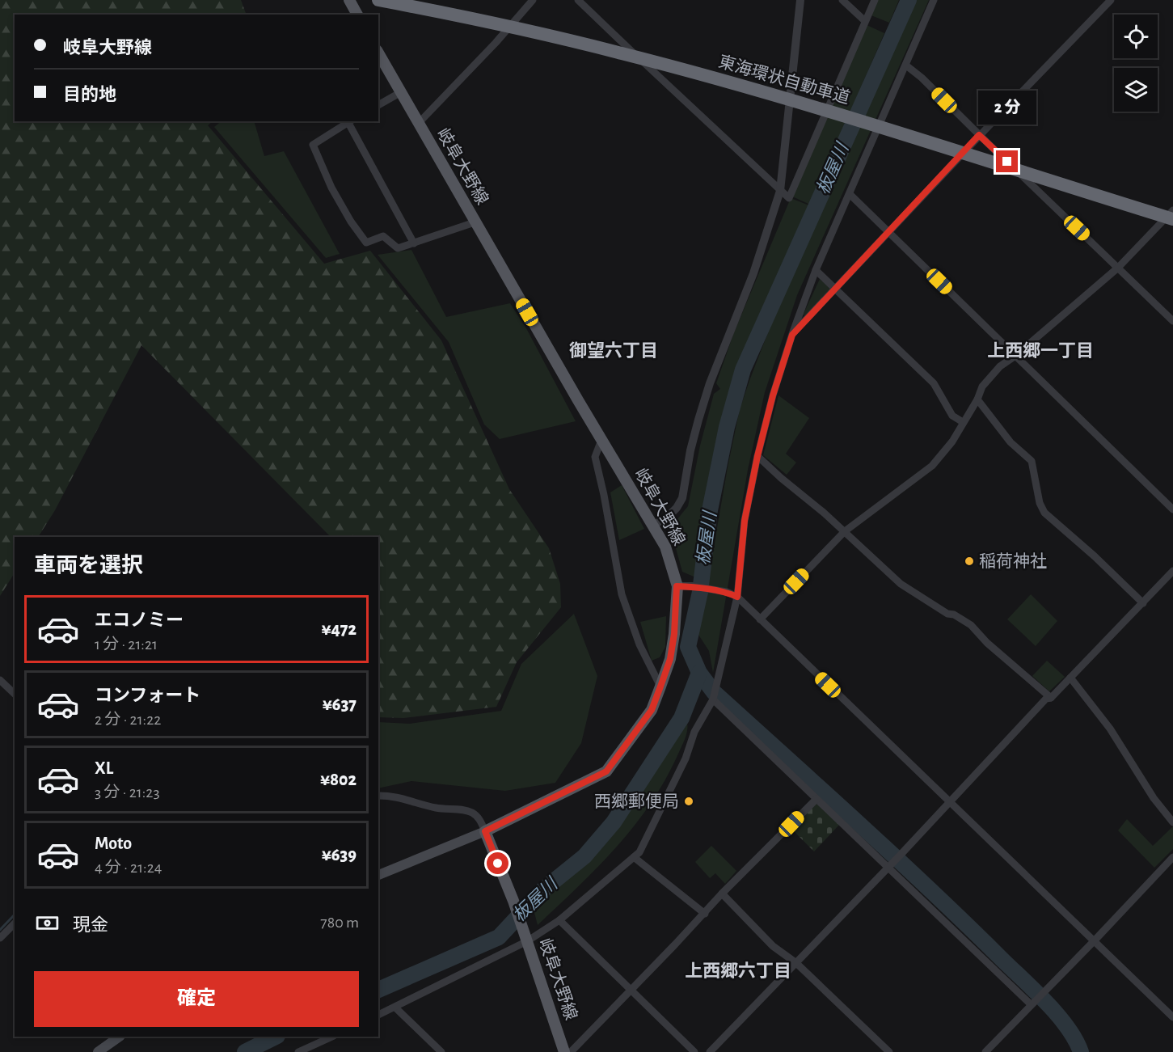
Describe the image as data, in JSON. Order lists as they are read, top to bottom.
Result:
{
  "streets": {
    "highway": ["東海環状自動車道"],
    "main road": ["岐阜大野線"]
  },
  "districts": ["御望六丁目", "上西郷一丁目", "上西郷六丁目"],
  "water": ["板屋川"],
  "places": ["稲荷神社", "西郷郵便局"],
  "page": {
    "banner": ["岐阜大野線", "目的地"],
    "bubble": "2 分",
    "heading": "車両を選択",
    "list": [
      {
        "name": "エコノミー",
        "note": "1 分 · 21:21",
        "value": "¥472"
      },
      {
        "name": "コンフォート",
        "note": "2 分 · 21:22",
        "value": "¥637"
      },
      {
        "name": "XL",
        "note": "3 分 · 21:23",
        "value": "¥802"
      },
      {
        "name": "Moto",
        "note": "4 分 · 21:24",
        "value": "¥639"
      }
    ],
    "pay": ["現金", "780 m"],
    "buttons": "確定"
  }
}
